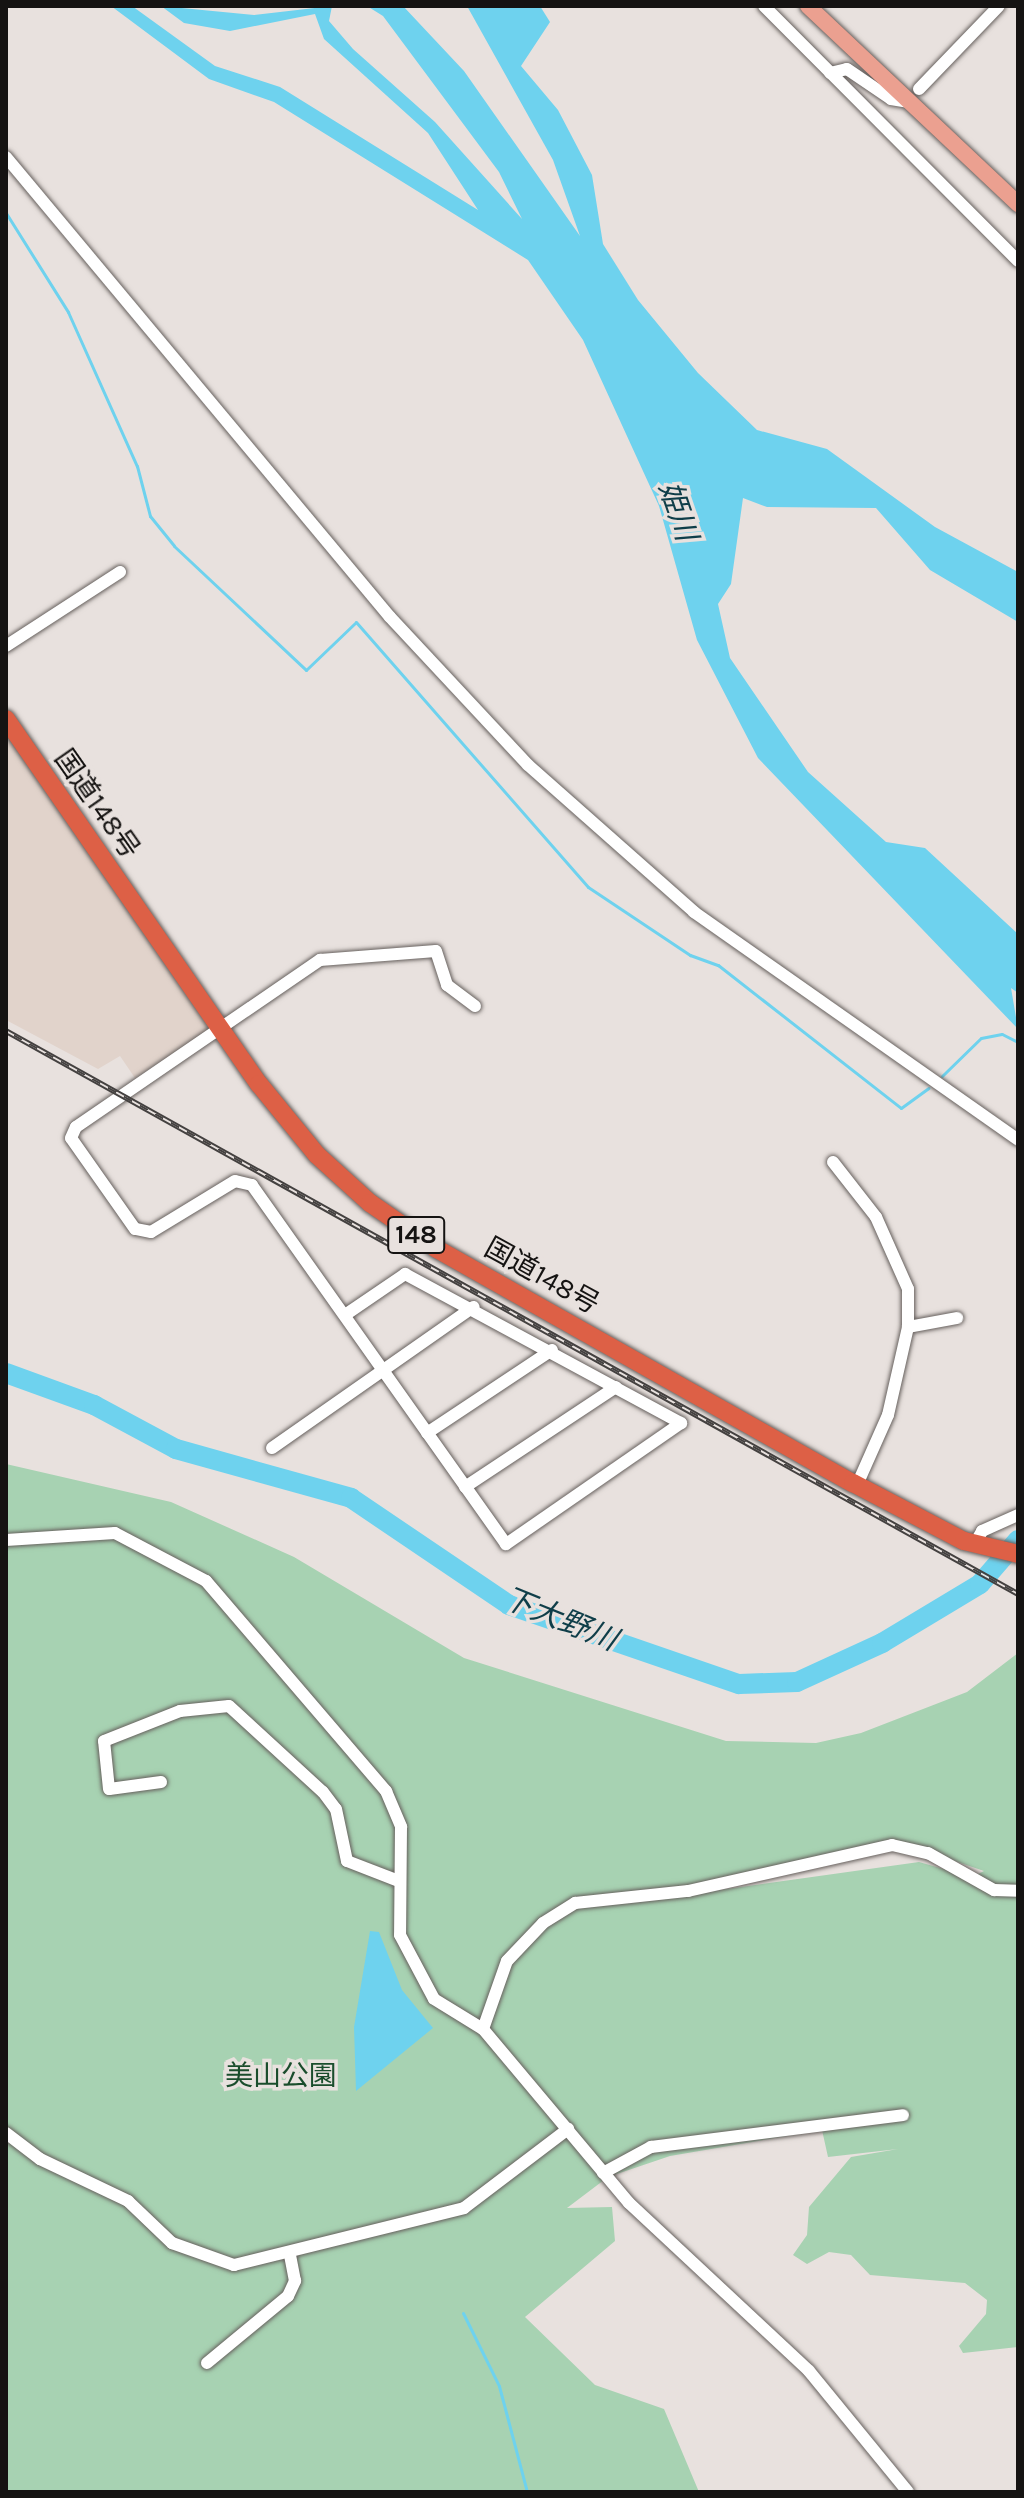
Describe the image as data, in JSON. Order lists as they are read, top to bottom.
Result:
{
  "streets": {
    "highway": ["国道148号", "148"]
  },
  "water": ["姫川", "下大野川"],
  "parks": ["美山公園"]
}
